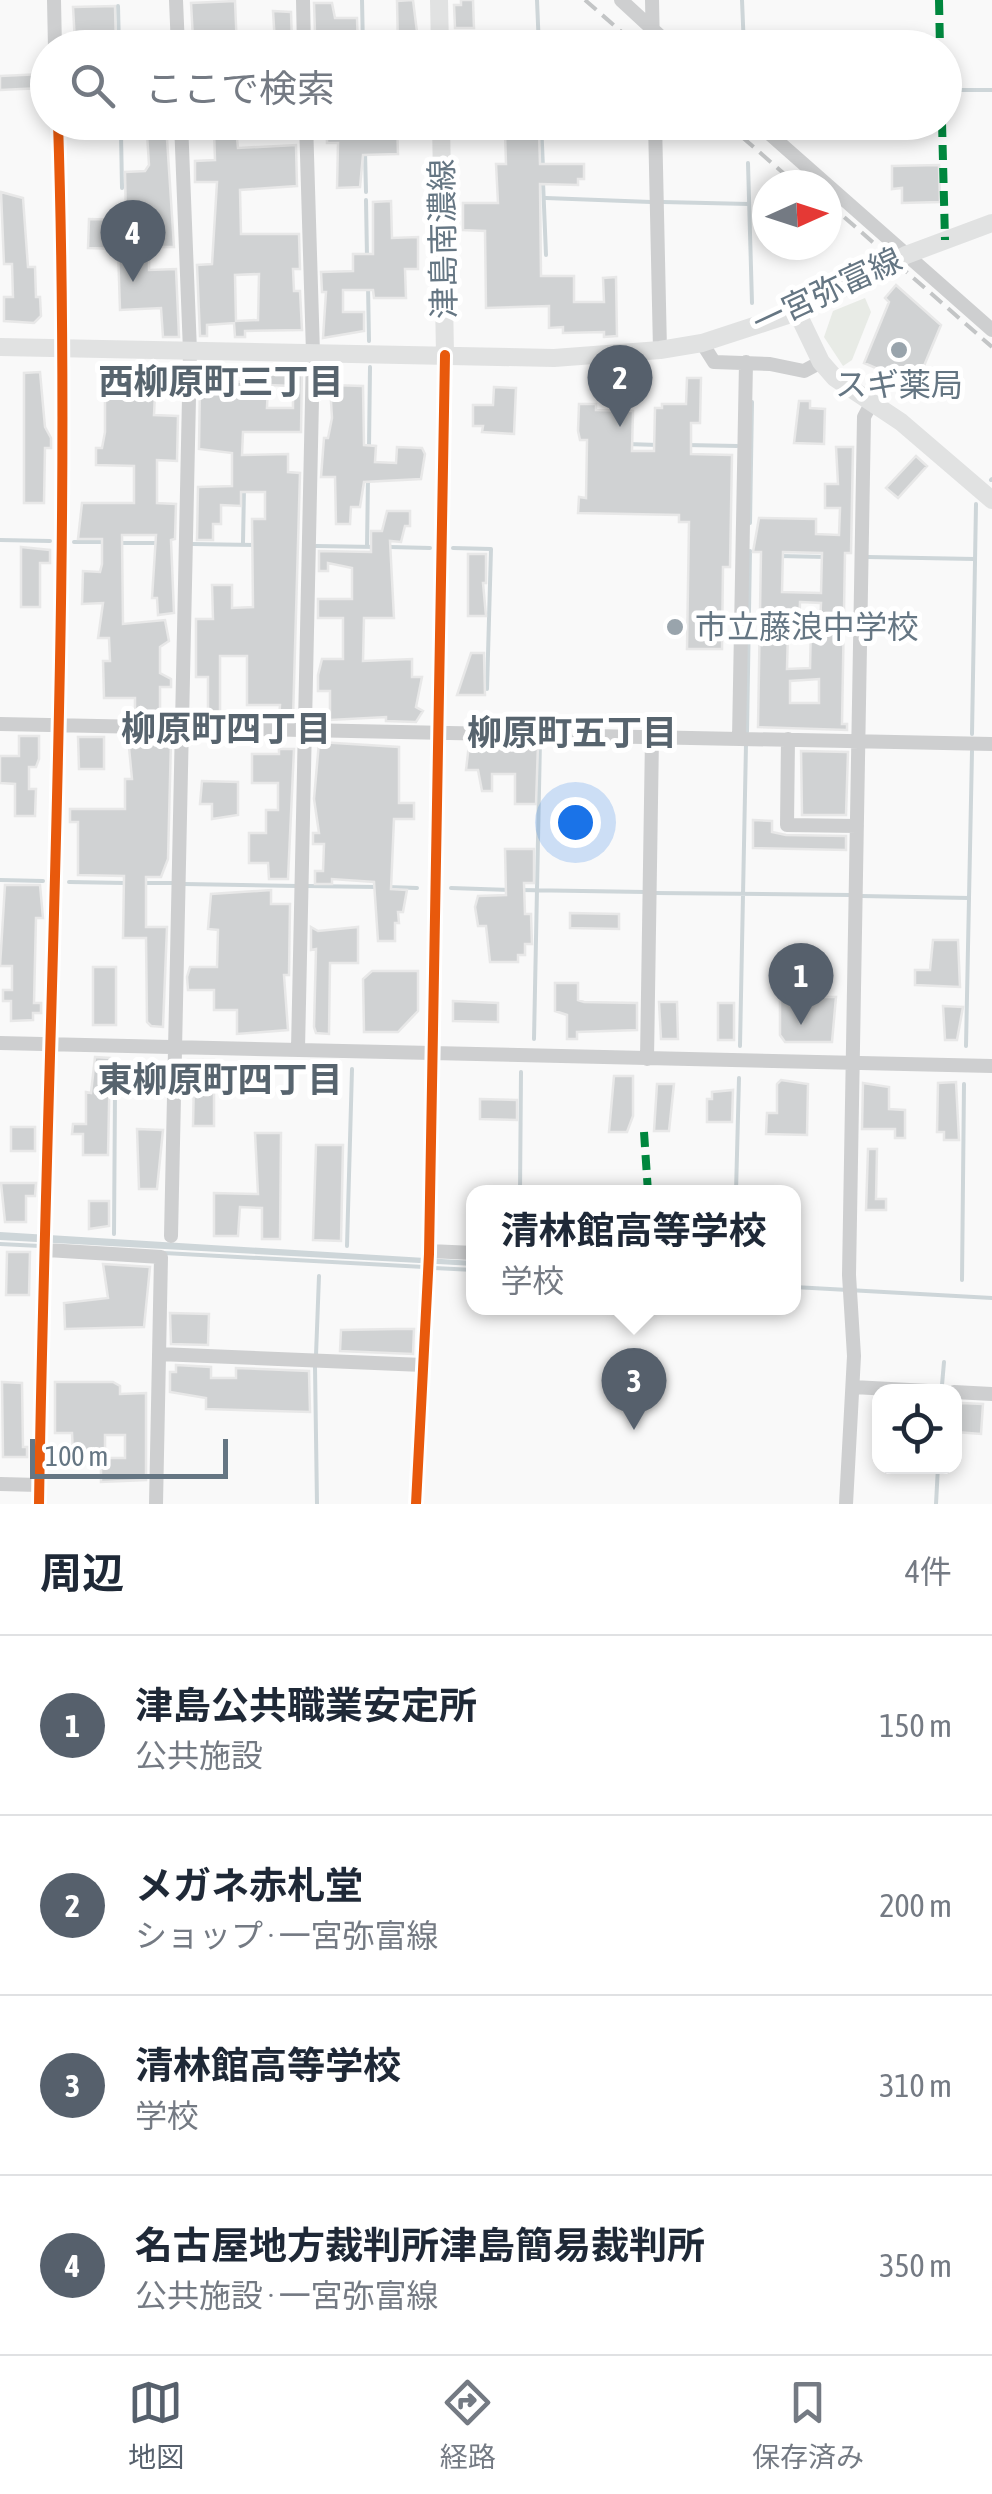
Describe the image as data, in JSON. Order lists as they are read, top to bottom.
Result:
{
  "streets": {
    "main road": ["津島南濃線", "一宮弥富線"]
  },
  "crossings": [
    ["津島南濃線", "一宮弥富線"]
  ],
  "districts": [
    "西柳原町三丁目",
    "柳原町四丁目",
    "柳原町五丁目",
    "東柳原町四丁目"
  ],
  "places": ["スギ薬局", "市立藤浪中学校"],
  "scale_bar": "100 m",
  "north": "right",
  "page": {
    "search": "ここで検索",
    "pins": [
      "4",
      "2",
      "1",
      "3"
    ],
    "popup": ["清林館高等学校", "学校"],
    "scale": "100 m",
    "heading": ["周辺", "4件"],
    "list": [
      {
        "mark": "1",
        "name": "津島公共職業安定所",
        "note": "公共施設",
        "value": "150 m"
      },
      {
        "mark": "2",
        "name": "メガネ赤札堂",
        "note": "ショップ · 一宮弥富線",
        "value": "200 m"
      },
      {
        "mark": "3",
        "name": "清林館高等学校",
        "note": "学校",
        "value": "310 m"
      },
      {
        "mark": "4",
        "name": "名古屋地方裁判所津島簡易裁判所",
        "note": "公共施設 · 一宮弥富線",
        "value": "350 m"
      }
    ],
    "nav": ["地図", "経路", "保存済み"]
  }
}
